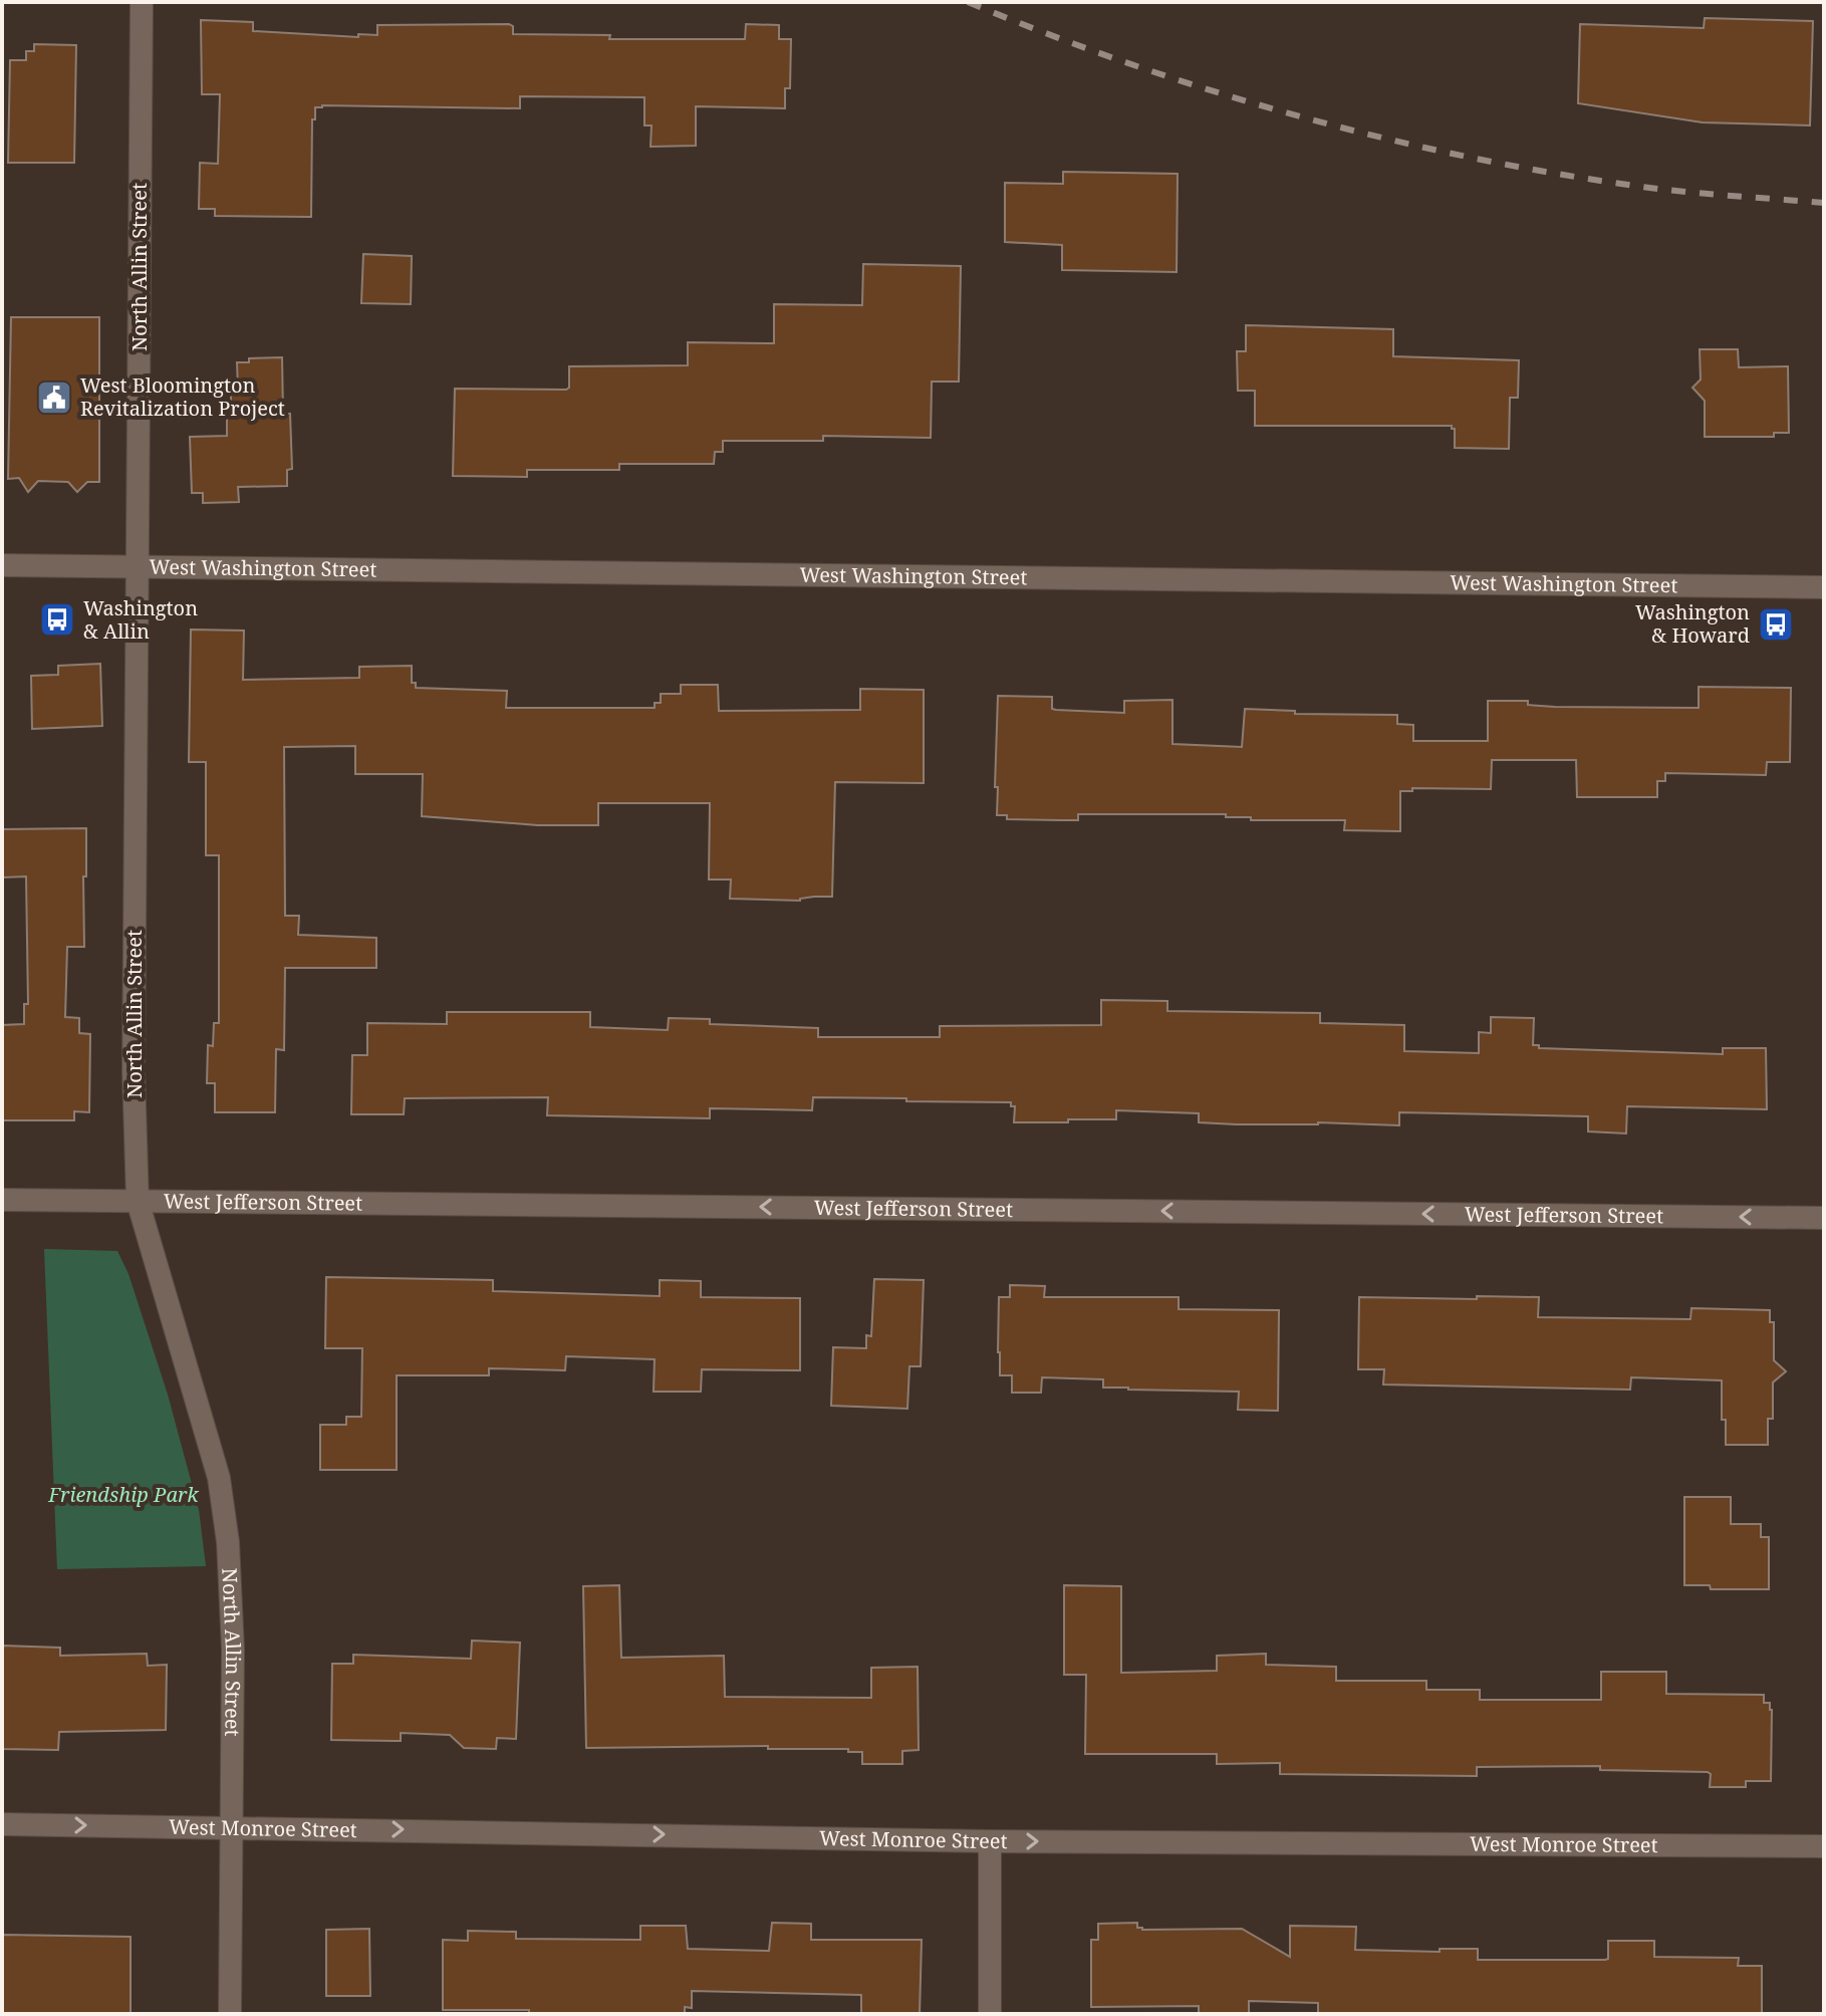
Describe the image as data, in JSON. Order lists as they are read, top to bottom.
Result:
{
  "streets": {
    "street": [
      "North Allin Street",
      "West Washington Street",
      "West Jefferson Street",
      "West Monroe Street"
    ]
  },
  "crossings": [
    ["North Allin Street", "West Washington Street"],
    ["North Allin Street", "West Jefferson Street"],
    ["North Allin Street", "West Monroe Street"]
  ],
  "one_way": ["West Jefferson Street", "West Monroe Street"],
  "parks": ["Friendship Park"],
  "places": {
    "public building": ["West Bloomington Revitalization Project"],
    "bus stop": ["Washington & Allin", "Washington & Howard"]
  }
}
